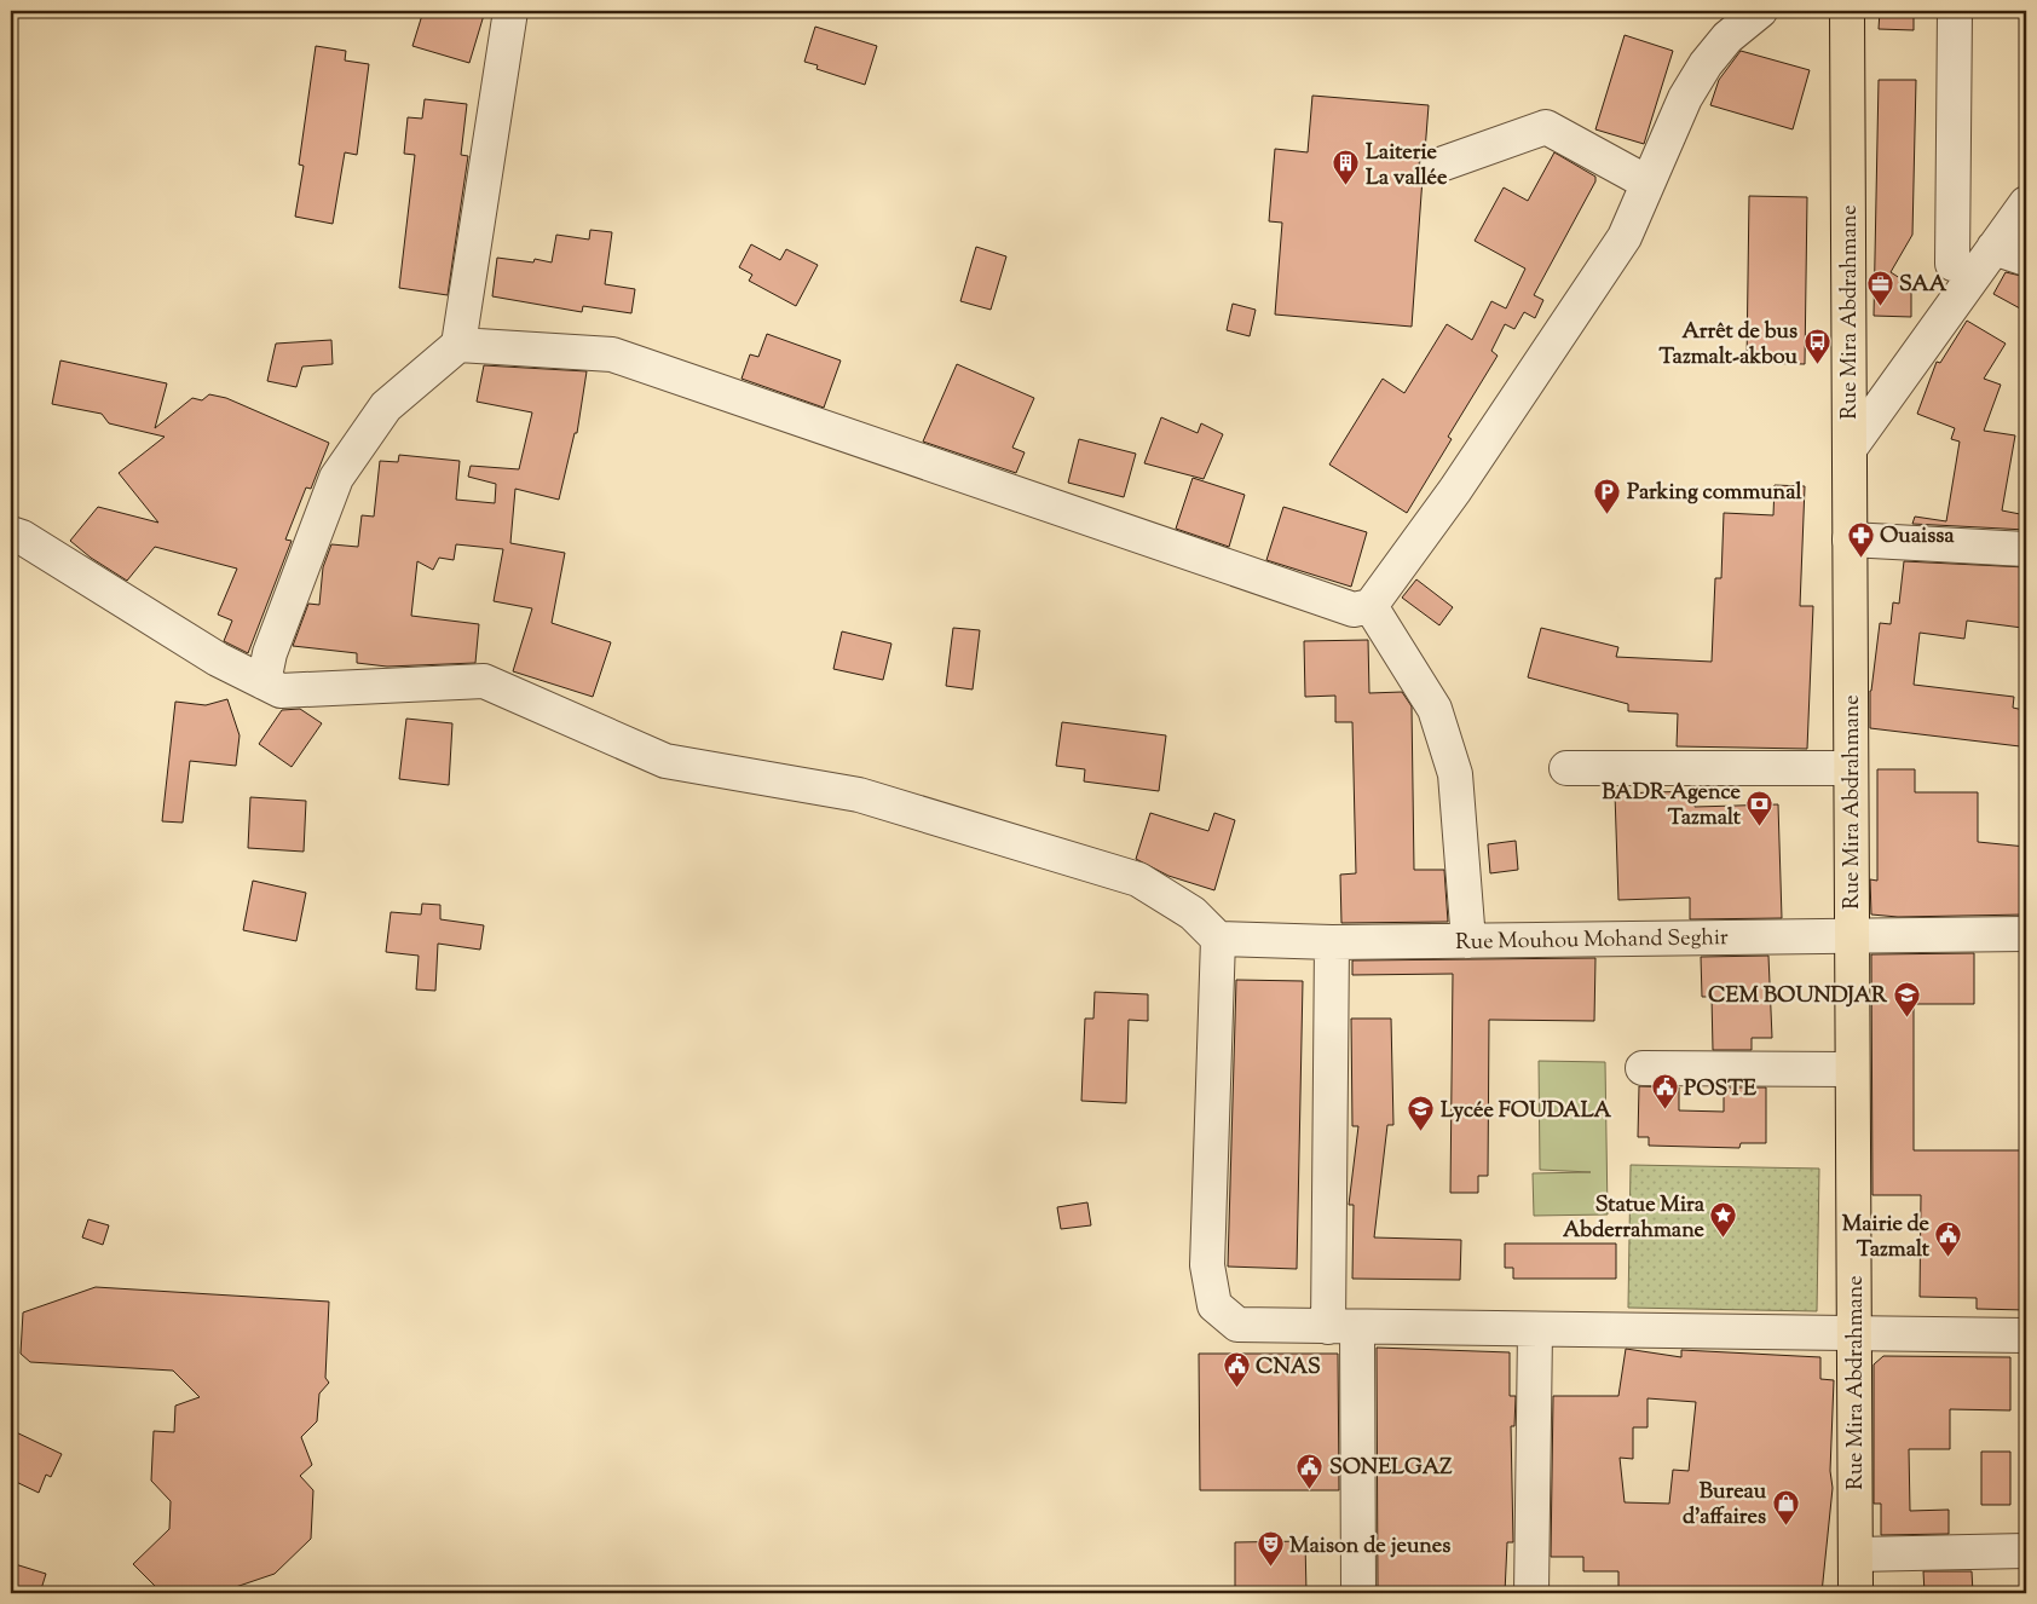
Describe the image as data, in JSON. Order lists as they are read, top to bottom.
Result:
{
  "streets": {
    "main road": ["Rue Mira Abdrahmane"],
    "street": ["Rue Mouhou Mohand Seghir"]
  },
  "crossings": [
    ["Rue Mira Abdrahmane", "Rue Mouhou Mohand Seghir"]
  ],
  "places": {
    "building": ["Laiterie La vallée"],
    "office": ["SAA"],
    "bus stop": ["Arrêt de bus Tazmalt-akbou"],
    "parking": ["Parking communal"],
    "pharmacy": ["Ouaissa"],
    "bank": ["BADR Agence Tazmalt"],
    "school or university": ["CEM BOUNDJAR", "Lycée FOUDALA"],
    "public building": [
      "POSTE",
      "Mairie de Tazmalt",
      "CNAS",
      "SONELGAZ"
    ],
    "place": ["Statue Mira Abderrahmane"],
    "shop": ["Bureau d'affaires"],
    "theatre": ["Maison de jeunes"]
  }
}
